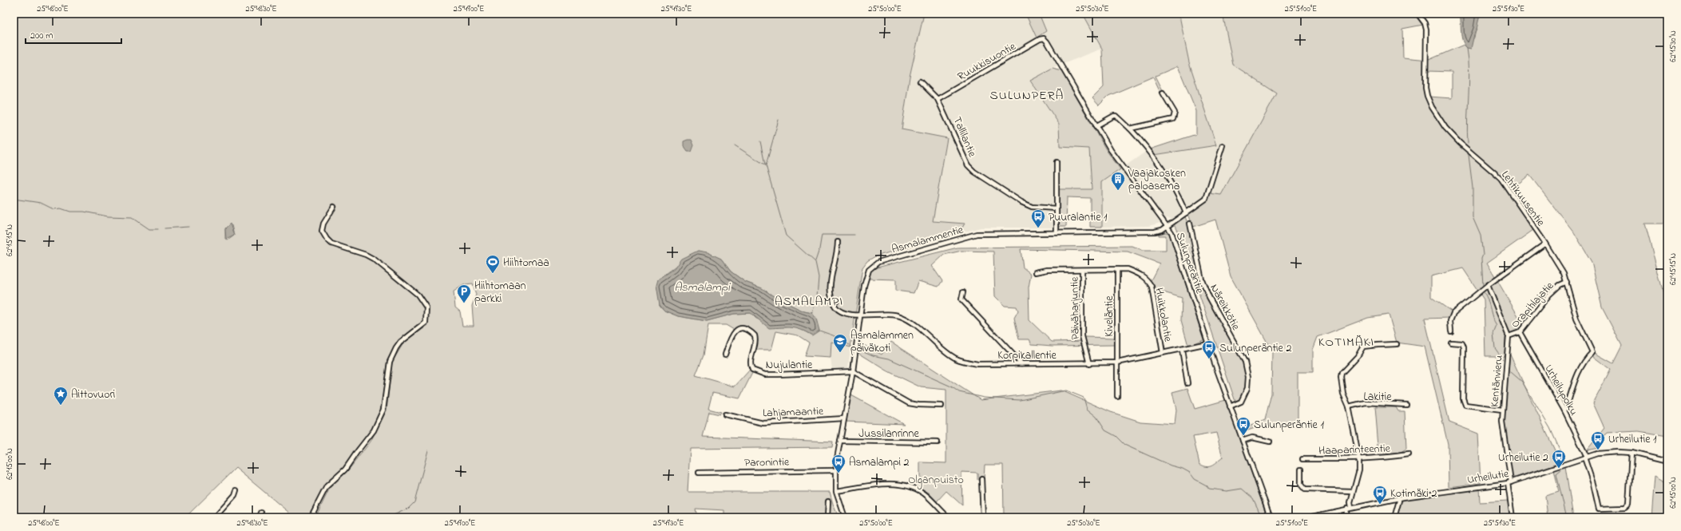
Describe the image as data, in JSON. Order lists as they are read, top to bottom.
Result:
{
  "streets": {
    "street": [
      "Ruukkisuontie",
      "Tallilantie",
      "Lehtikuusentie",
      "Asmalammentie",
      "Sulunperäntie",
      "Orapihlajatie",
      "Näreikkötie",
      "Päiväharjuntie",
      "Huikkolantie",
      "Kiveläntie",
      "Korpikallentie",
      "Nujulantie",
      "Kentänvieru",
      "Urheilupolku",
      "Lakitie",
      "Lahjamaantie",
      "Jussilanrinne",
      "Haaparinteentie",
      "Paronintie",
      "Urheilutie"
    ]
  },
  "crossings": [
    ["Ruukkisuontie", "Tallilantie"],
    ["Ruukkisuontie", "Sulunperäntie"],
    ["Lehtikuusentie", "Orapihlajatie"],
    ["Lehtikuusentie", "Urheilupolku"],
    ["Asmalammentie", "Sulunperäntie"],
    ["Asmalammentie", "Korpikallentie"],
    ["Asmalammentie", "Nujulantie"],
    ["Asmalammentie", "Lahjamaantie"],
    ["Asmalammentie", "Jussilanrinne"],
    ["Asmalammentie", "Paronintie"],
    ["Sulunperäntie", "Näreikkötie"],
    ["Sulunperäntie", "Korpikallentie"],
    ["Orapihlajatie", "Kentänvieru"],
    ["Orapihlajatie", "Urheilupolku"],
    ["Päiväharjuntie", "Huikkolantie"],
    ["Päiväharjuntie", "Korpikallentie"],
    ["Huikkolantie", "Kiveläntie"],
    ["Huikkolantie", "Korpikallentie"],
    ["Kiveläntie", "Korpikallentie"],
    ["Kentänvieru", "Urheilutie"],
    ["Urheilupolku", "Urheilutie"]
  ],
  "districts": ["SULUNPERÄ", "ASMALAMPI", "KOTIMÄKI"],
  "water": ["Asmalampi"],
  "parks": ["Olganpuisto"],
  "places": {
    "building": ["Vaajakosken paloasema"],
    "bus stop": [
      "Puuralantie 1",
      "Sulunperäntie 2",
      "Sulunperäntie 1",
      "Urheilutie 1",
      "Urheilutie 2",
      "Asmalampi 2",
      "Kotimäki 2"
    ],
    "sports": ["Hiihtomaa"],
    "parking": ["Hiihtomaan parkki"],
    "school or university": ["Asmalammen päiväkoti"],
    "place": ["Aittovuori"]
  },
  "scale_bar": "200 m",
  "coordinates": [
    "25°48'00\"E",
    "25°48'30\"E",
    "25°49'00\"E",
    "25°49'30\"E",
    "25°50'00\"E",
    "25°50'30\"E",
    "25°51'00\"E",
    "25°51'30\"E",
    "62°15'30\"N",
    "62°15'15\"N",
    "62°15'00\"N"
  ]
}
